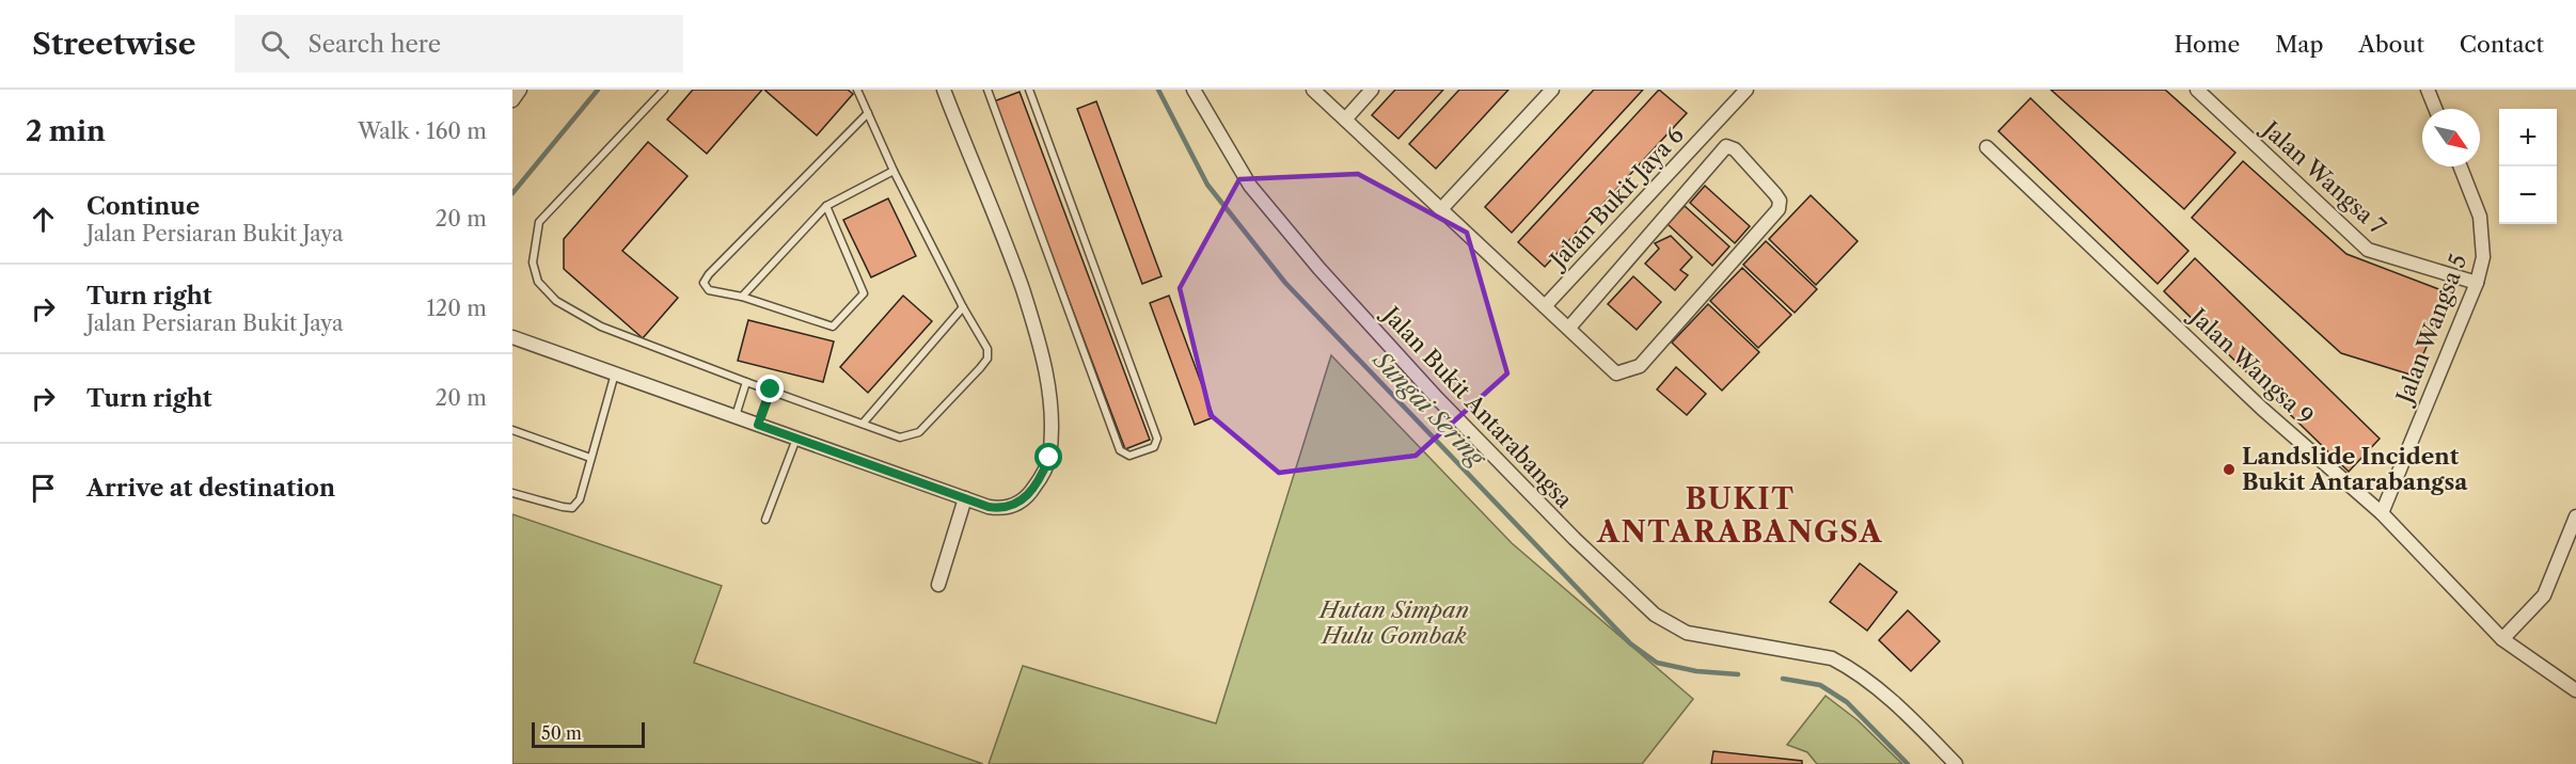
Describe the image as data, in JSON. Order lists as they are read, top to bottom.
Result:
{
  "streets": {
    "street": [
      "Jalan Wangsa 7",
      "Jalan Bukit Jaya 6",
      "Jalan Wangsa 5",
      "Jalan Wangsa 9",
      "Jalan Bukit Antarabangsa"
    ]
  },
  "crossings": [
    ["Jalan Wangsa 7", "Jalan Wangsa 5"],
    ["Jalan Wangsa 5", "Jalan Wangsa 9"]
  ],
  "districts": ["BUKIT ANTARABANGSA"],
  "water": ["Sungai Sering"],
  "parks": ["Hutan Simpan Hulu Gombak"],
  "places": ["Landslide Incident Bukit Antarabangsa"],
  "scale_bar": "50 m",
  "north": "bottom right",
  "page": {
    "header": "Streetwise",
    "search": "Search here",
    "nav": [
      "Home",
      "Map",
      "About",
      "Contact"
    ],
    "heading": ["2 min", "Walk · 160 m"],
    "map_buttons": ["+", "−"],
    "list": [
      ["Continue", "Jalan Persiaran Bukit Jaya", "20 m"],
      ["Turn right", "Jalan Persiaran Bukit Jaya", "120 m"],
      ["Turn right", "20 m"],
      "Arrive at destination"
    ],
    "scale": "50 m"
  }
}
